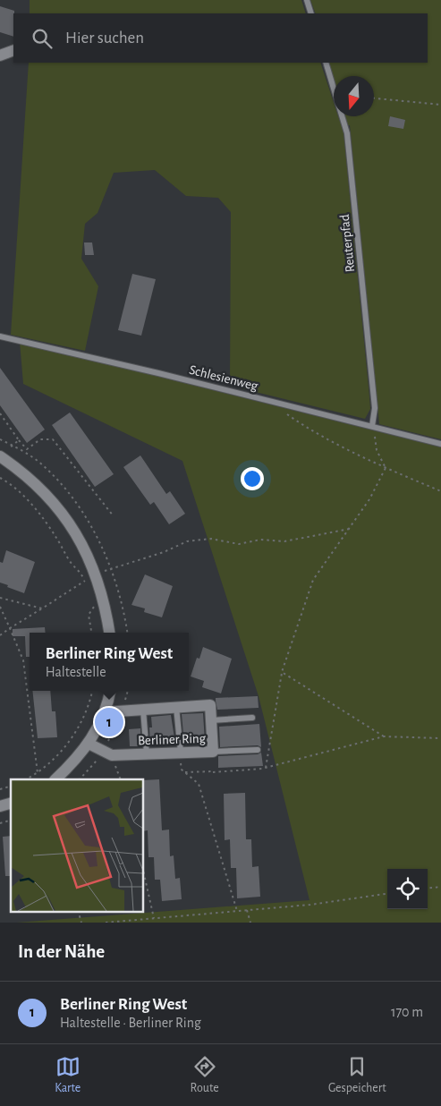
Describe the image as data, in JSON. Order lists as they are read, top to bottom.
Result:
{
  "streets": {
    "street": ["Berliner Ring"],
    "lane": ["Reuterpfad", "Schlesienweg"]
  },
  "crossings": [
    ["Reuterpfad", "Schlesienweg"]
  ],
  "north": "bottom",
  "page": {
    "search": "Hier suchen",
    "popup": ["Berliner Ring West", "Haltestelle"],
    "pins": "1",
    "heading": "In der Nähe",
    "list": [
      {
        "mark": "1",
        "name": "Berliner Ring West",
        "note": "Haltestelle · Berliner Ring",
        "value": "170 m"
      }
    ],
    "nav": ["Karte", "Route", "Gespeichert"]
  }
}
